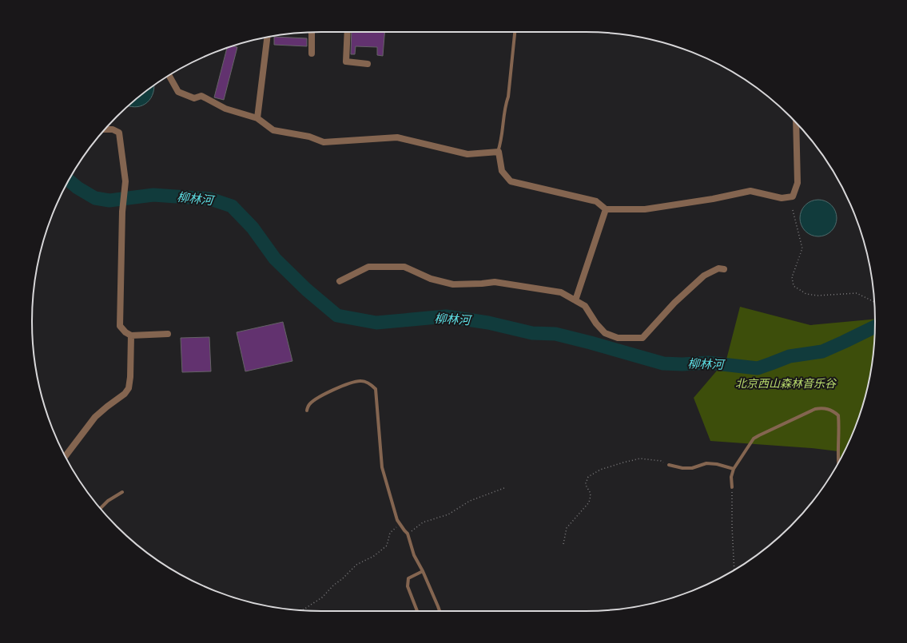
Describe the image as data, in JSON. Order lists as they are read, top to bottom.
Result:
{
  "water": ["柳林河"],
  "parks": ["北京西山森林音乐谷"]
}
